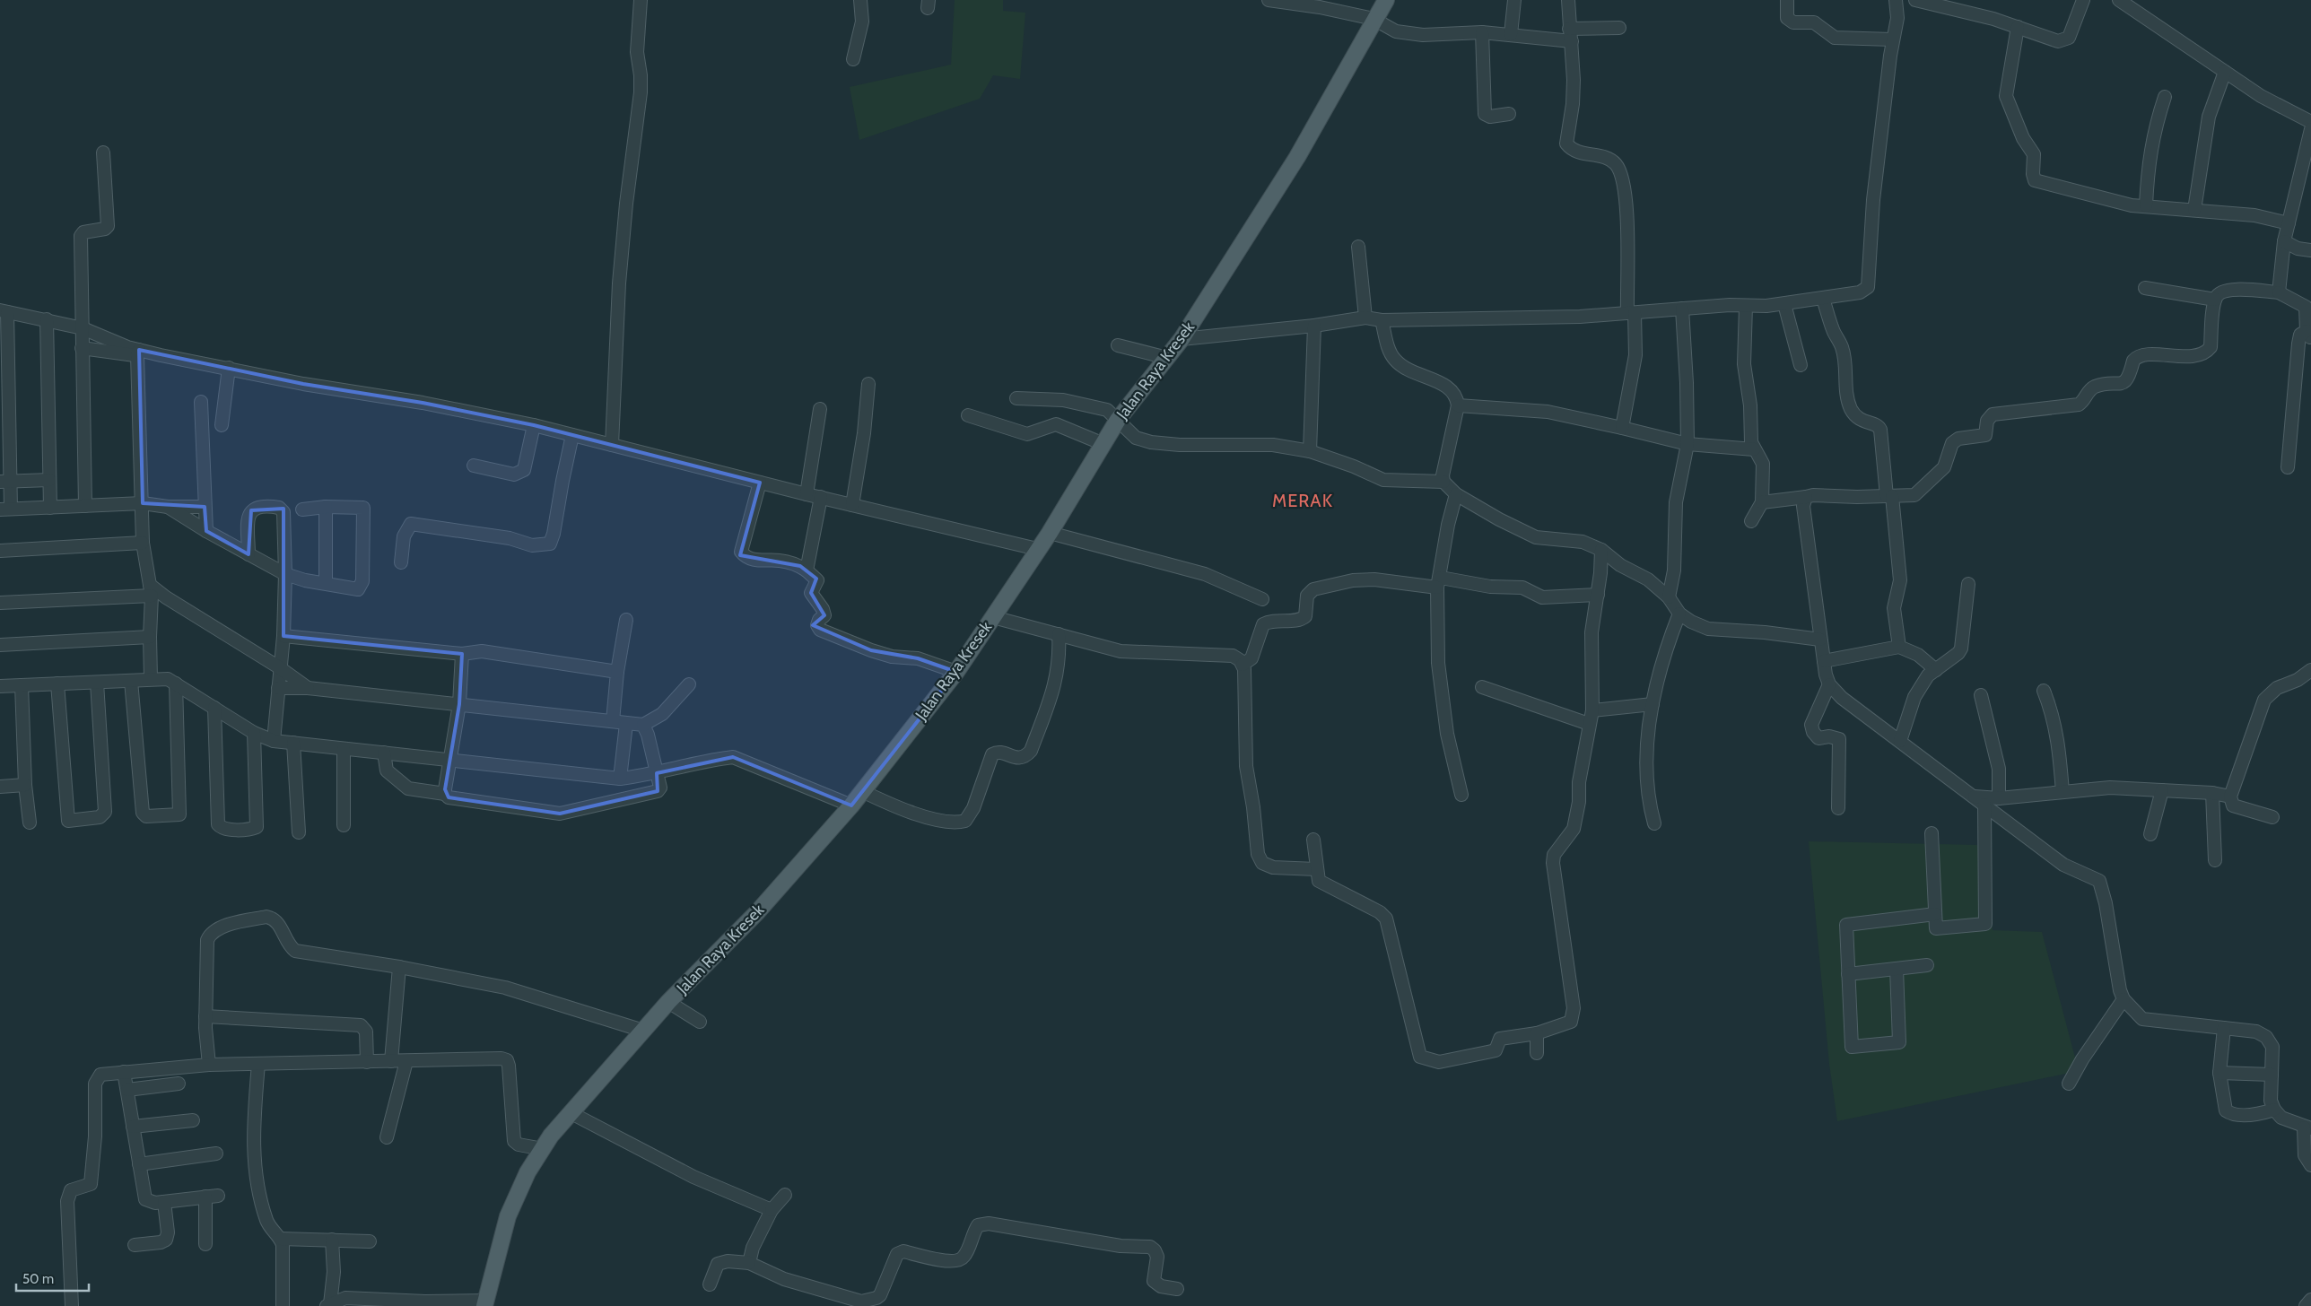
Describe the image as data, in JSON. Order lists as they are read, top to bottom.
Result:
{
  "streets": {
    "main road": ["Jalan Raya Kresek"]
  },
  "districts": ["MERAK"],
  "scale_bar": "50 m"
}
